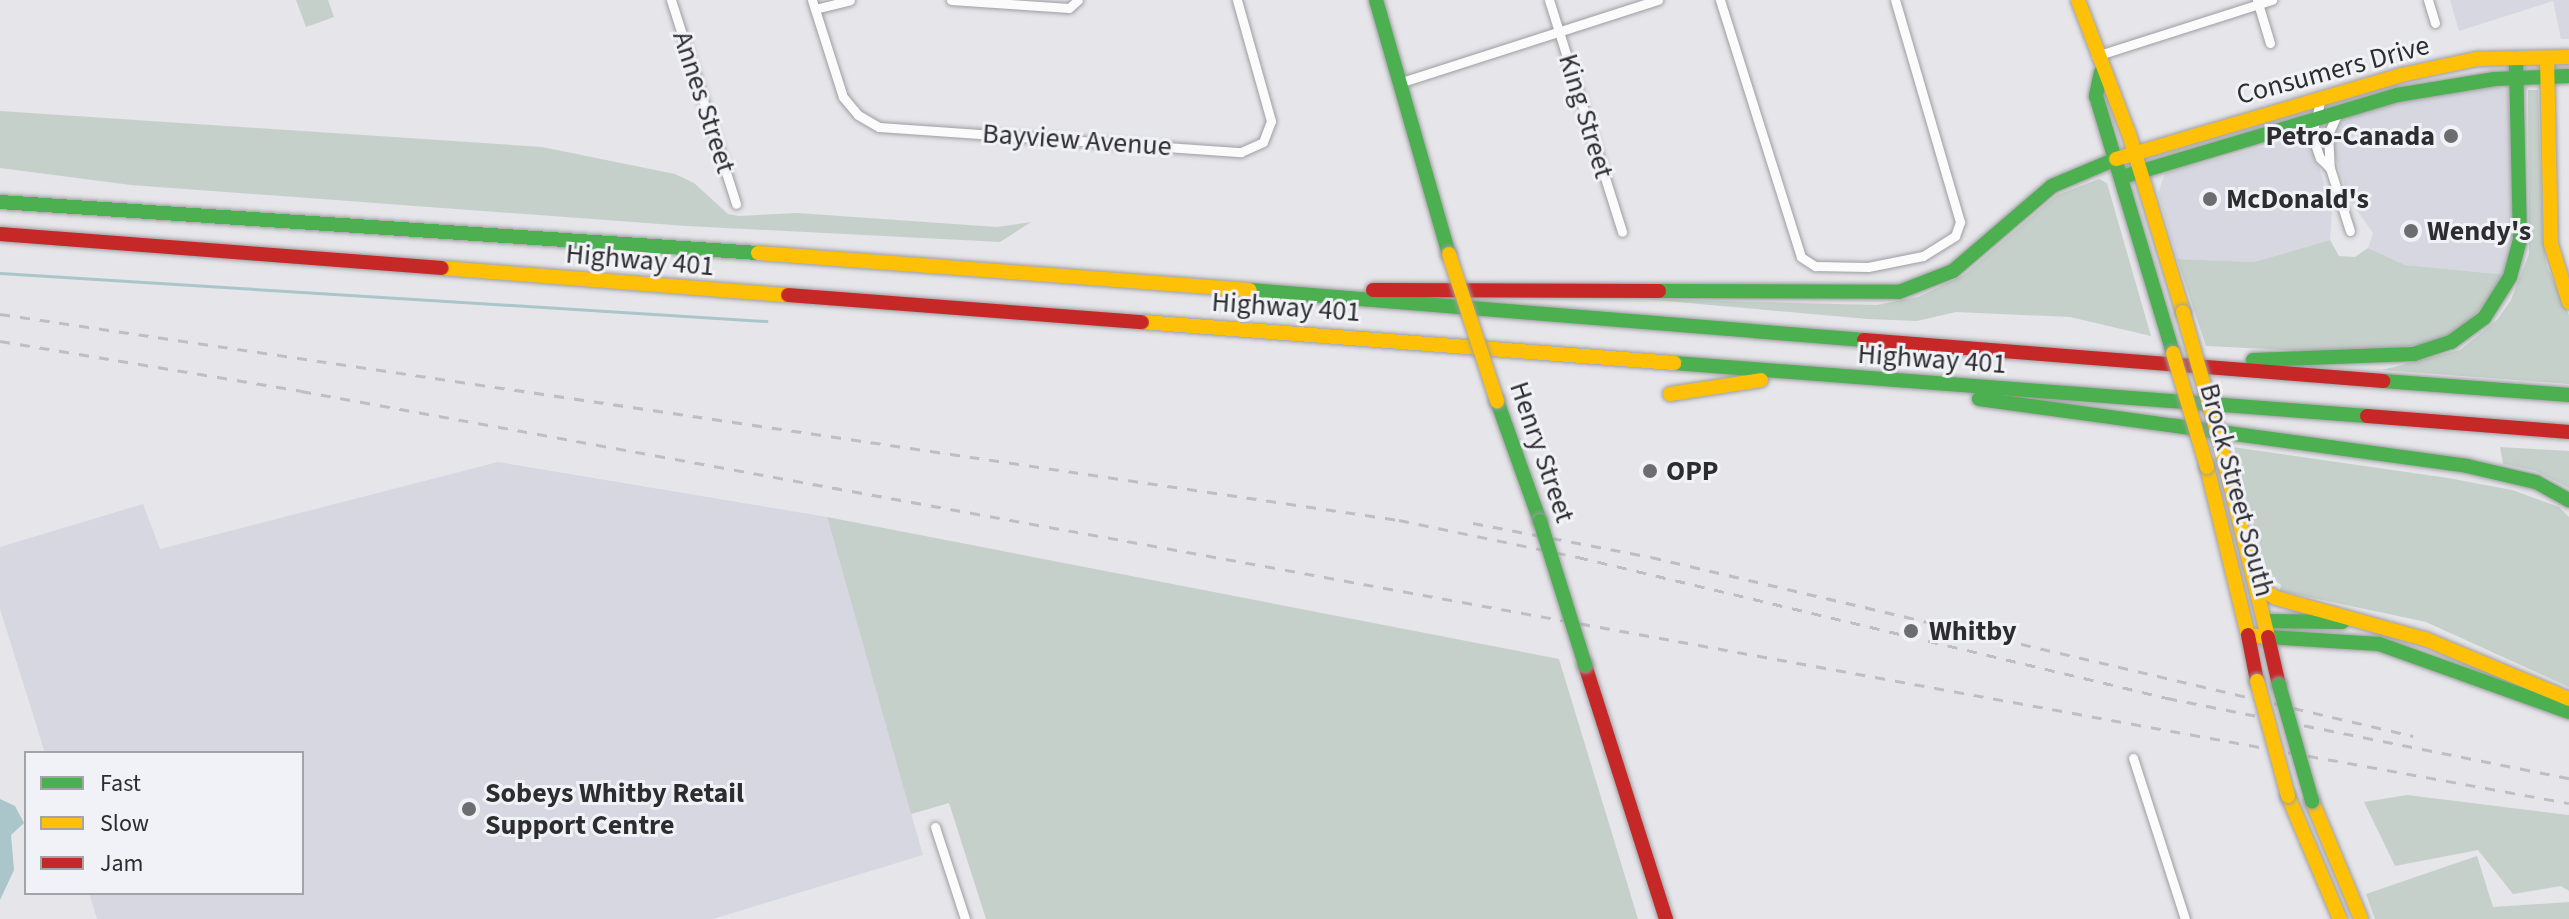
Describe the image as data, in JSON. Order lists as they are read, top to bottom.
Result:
{
  "streets": {
    "main road": [
      "Consumers Drive",
      "Highway 401",
      "Henry Street",
      "Brock Street South"
    ],
    "street": ["Annes Street", "King Street", "Bayview Avenue"]
  },
  "crossings": [
    ["Consumers Drive", "Highway 401"],
    ["Consumers Drive", "Brock Street South"]
  ],
  "places": [
    "Petro-Canada",
    "McDonald's",
    "Wendy's",
    "OPP",
    "Whitby",
    "Sobeys Whitby Retail Support Centre"
  ],
  "legend": ["Fast", "Slow", "Jam"]
}
